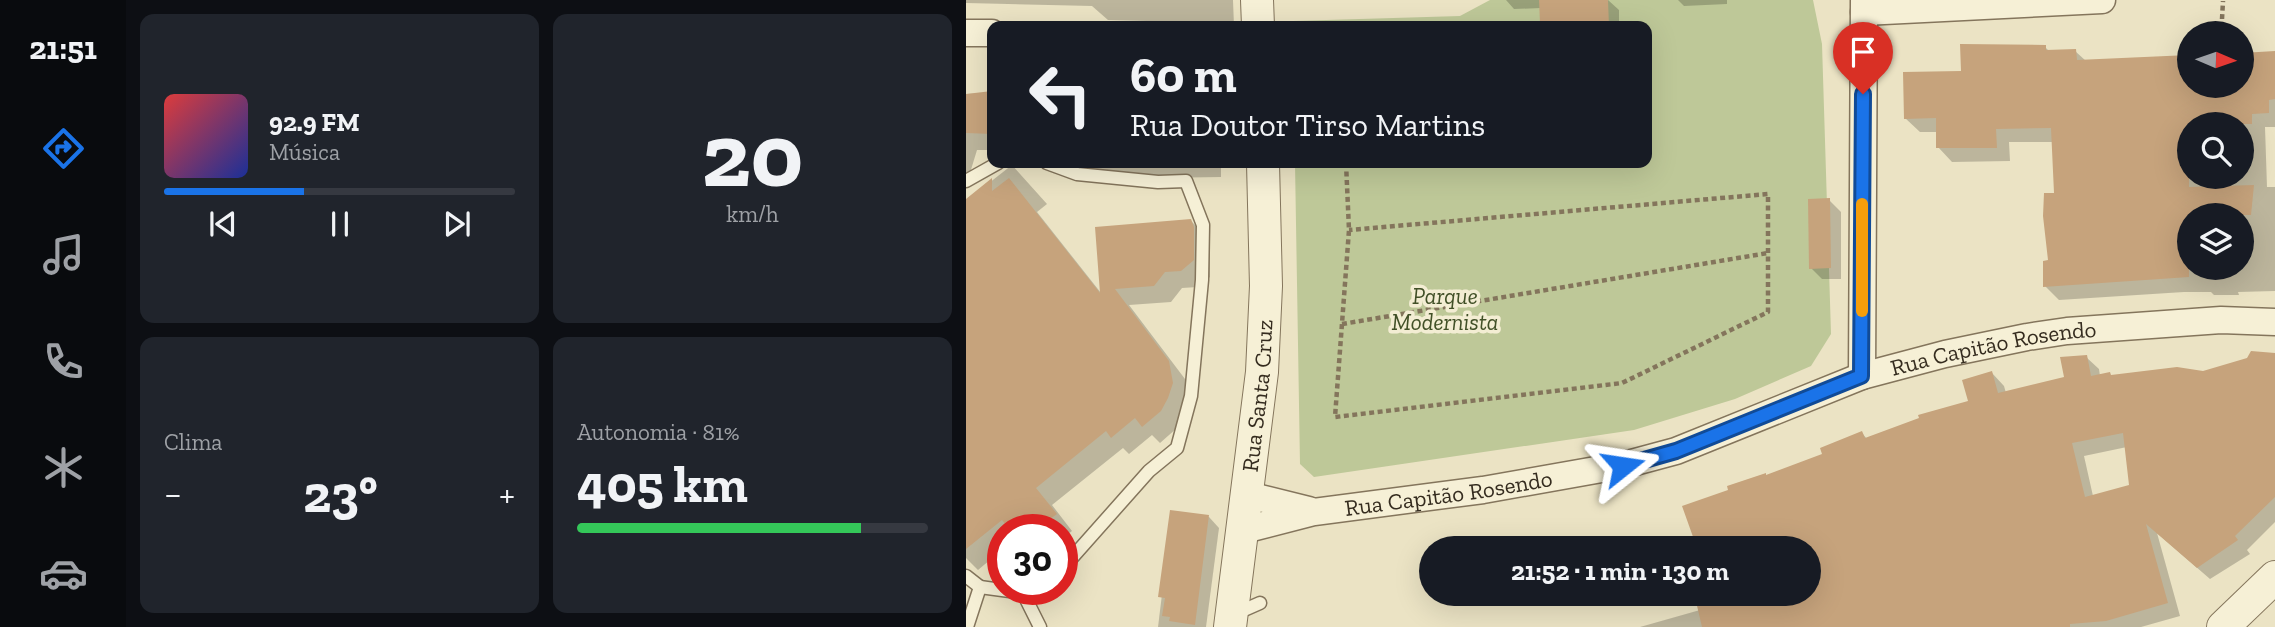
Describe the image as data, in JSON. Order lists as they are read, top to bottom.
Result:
{
  "streets": {
    "street": ["Rua Capitão Rosendo", "Rua Santa Cruz"]
  },
  "crossings": [
    ["Rua Capitão Rosendo", "Rua Santa Cruz"]
  ],
  "parks": ["Parque Modernista"],
  "north": "right",
  "page": {
    "tabs": "21:51",
    "tile": [
      ["20", "km/h"],
      "Clima",
      ["Autonomia · 81%", "405 km"]
    ],
    "turn": ["60 m", "Rua Doutor Tirso Martins"],
    "song": ["92.9 FM", "Música"],
    "heat": ["−", "23°", "+"],
    "limit": "30",
    "trip": "21:52 · 1 min · 130 m"
  }
}
